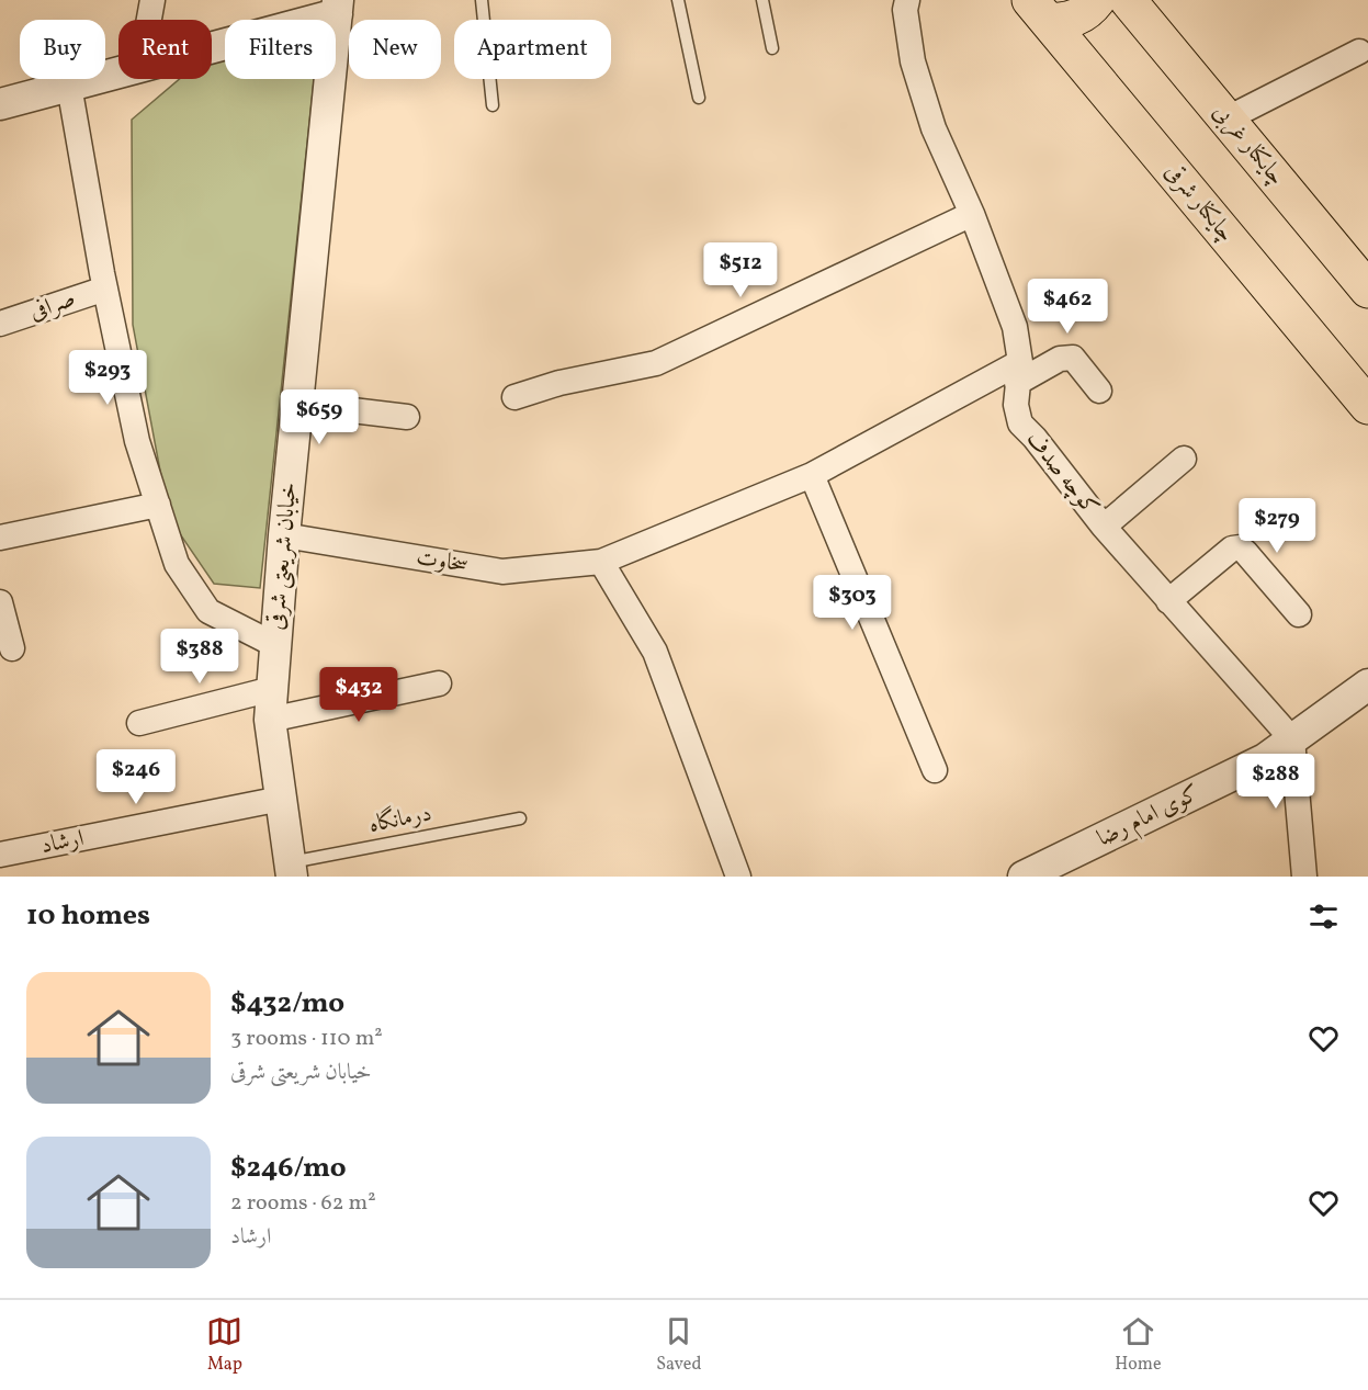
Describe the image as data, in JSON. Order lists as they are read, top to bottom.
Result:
{
  "streets": {
    "main road": ["چایکنار غربی", "چایکنار شرقی"],
    "street": [
      "صرافی",
      "کوچه صدف",
      "خیابان شریعتی شرقی",
      "سخاوت",
      "کوی امام رضا",
      "ارشاد"
    ],
    "lane": ["درمانگاه"]
  },
  "crossings": [
    ["کوچه صدف", "سخاوت"],
    ["کوچه صدف", "کوی امام رضا"],
    ["خیابان شریعتی شرقی", "سخاوت"],
    ["خیابان شریعتی شرقی", "درمانگاه"],
    ["خیابان شریعتی شرقی", "ارشاد"]
  ],
  "page": {
    "chip": [
      "Buy",
      "Rent",
      "Filters",
      "New",
      "Apartment"
    ],
    "price": [
      "$512",
      "$462",
      "$293",
      "$659",
      "$279",
      "$303",
      "$388",
      "$432",
      "$246",
      "$288"
    ],
    "heading": "10 homes",
    "list": [
      {
        "name": "$432/mo",
        "note": "3 rooms · 110 m² · خیابان شریعتی شرقی"
      },
      {
        "name": "$246/mo",
        "note": "2 rooms · 62 m² · ارشاد"
      }
    ],
    "tabs": ["Map", "Saved", "Home"]
  }
}
